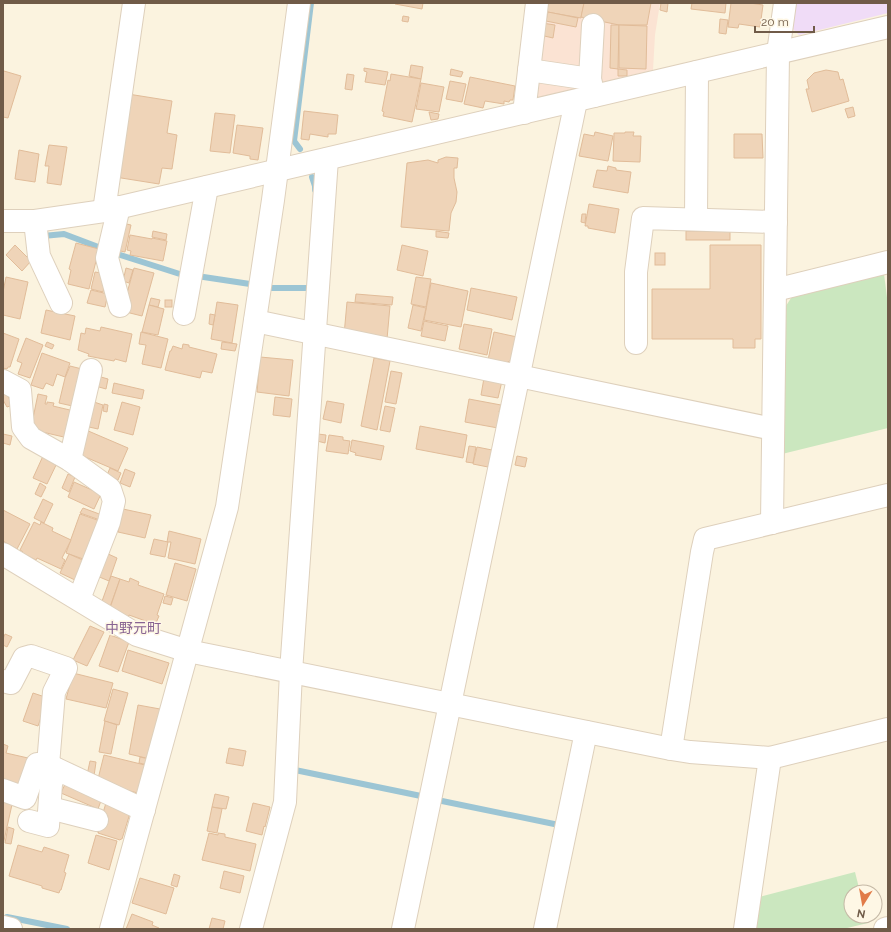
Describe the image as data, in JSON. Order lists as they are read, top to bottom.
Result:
{
  "districts": ["中野元町"],
  "scale_bar": "20 m",
  "north": "bottom"
}
